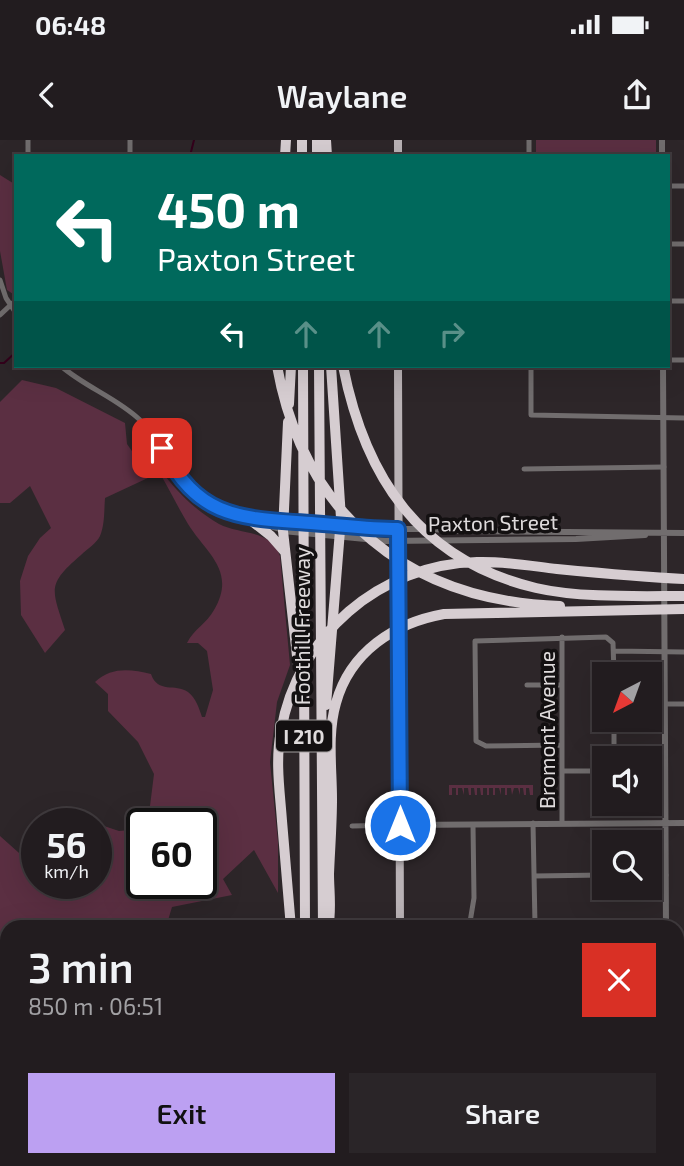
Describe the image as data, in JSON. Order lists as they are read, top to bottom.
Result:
{
  "streets": {
    "highway": ["Foothill Freeway", "I 210"],
    "street": ["Paxton Street", "Bromont Avenue"]
  },
  "north": "bottom left",
  "page": {
    "status": "06:48",
    "header": "Waylane",
    "turn": ["450 m", "Paxton Street"],
    "speed": "56 km/h",
    "limit": "60",
    "heading": ["3 min", "850 m · 06:51"],
    "buttons": ["Exit", "Share"]
  }
}
